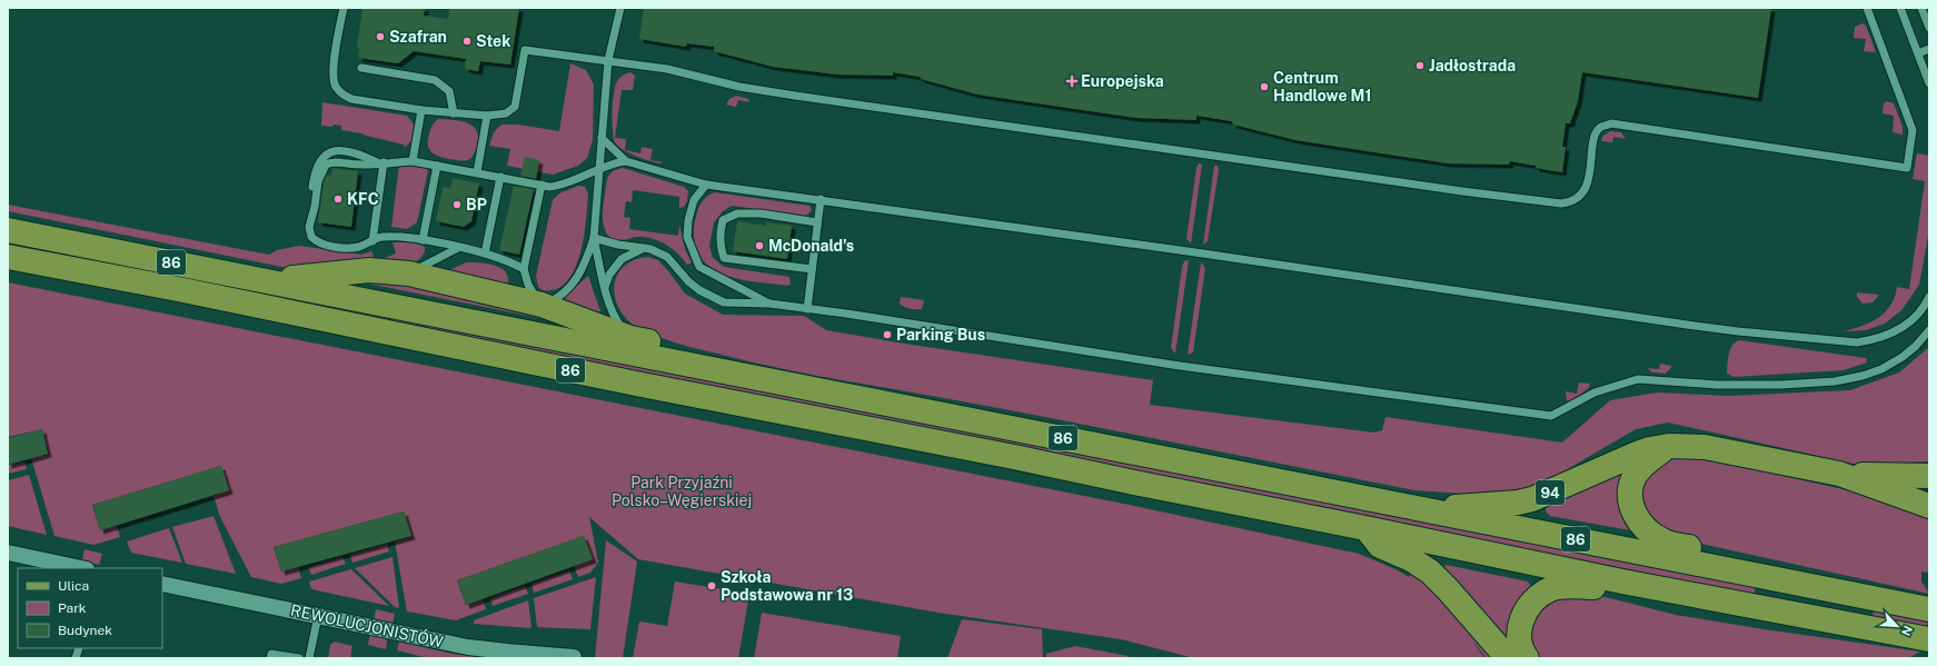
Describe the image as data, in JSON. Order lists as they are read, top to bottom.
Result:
{
  "streets": {
    "main road": ["86", "94"],
    "street": ["REWOLUCJONISTÓW"]
  },
  "crossings": [
    ["86", "94"]
  ],
  "parks": ["Park Przyjaźni Polsko–Węgierskiej"],
  "places": {
    "other": [
      "Szafran",
      "Stek",
      "Jadłostrada",
      "Centrum Handlowe M1",
      "KFC",
      "BP",
      "McDonald's",
      "Parking Bus",
      "Szkoła Podstawowa nr 13"
    ],
    "health": ["Europejska"]
  },
  "legend": ["Ulica", "Park", "Budynek"],
  "north": "bottom right"
}
